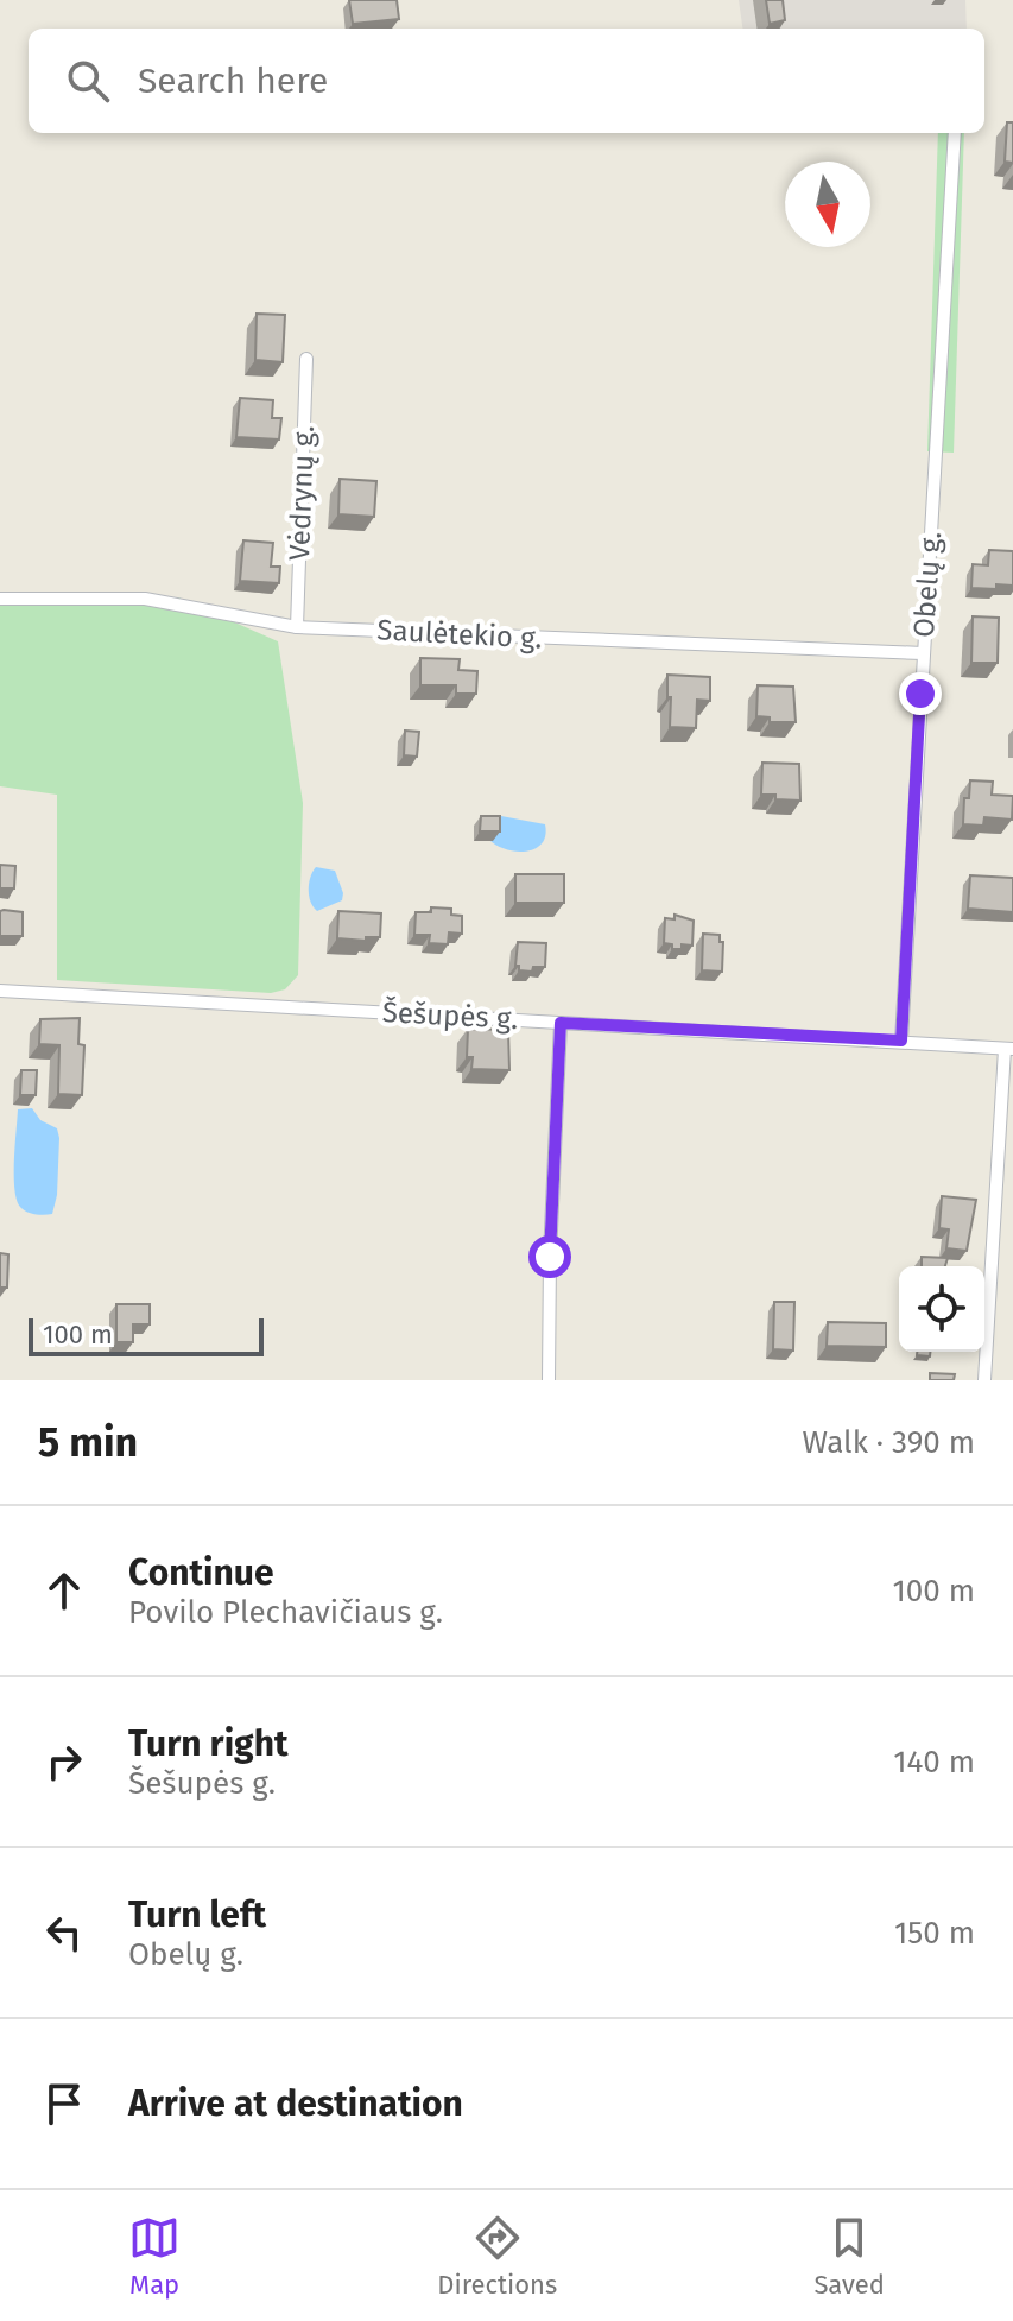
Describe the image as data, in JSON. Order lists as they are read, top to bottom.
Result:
{
  "streets": {
    "street": [
      "Vėdrynų g.",
      "Obelų g.",
      "Saulėtekio g.",
      "Šešupės g."
    ]
  },
  "crossings": [
    ["Vėdrynų g.", "Saulėtekio g."],
    ["Obelų g.", "Saulėtekio g."],
    ["Obelų g.", "Šešupės g."]
  ],
  "scale_bar": "100 m",
  "north": "bottom",
  "page": {
    "search": "Search here",
    "scale": "100 m",
    "heading": ["5 min", "Walk · 390 m"],
    "list": [
      ["Continue", "Povilo Plechavičiaus g.", "100 m"],
      ["Turn right", "Šešupės g.", "140 m"],
      ["Turn left", "Obelų g.", "150 m"],
      "Arrive at destination"
    ],
    "nav": ["Map", "Directions", "Saved"]
  }
}
